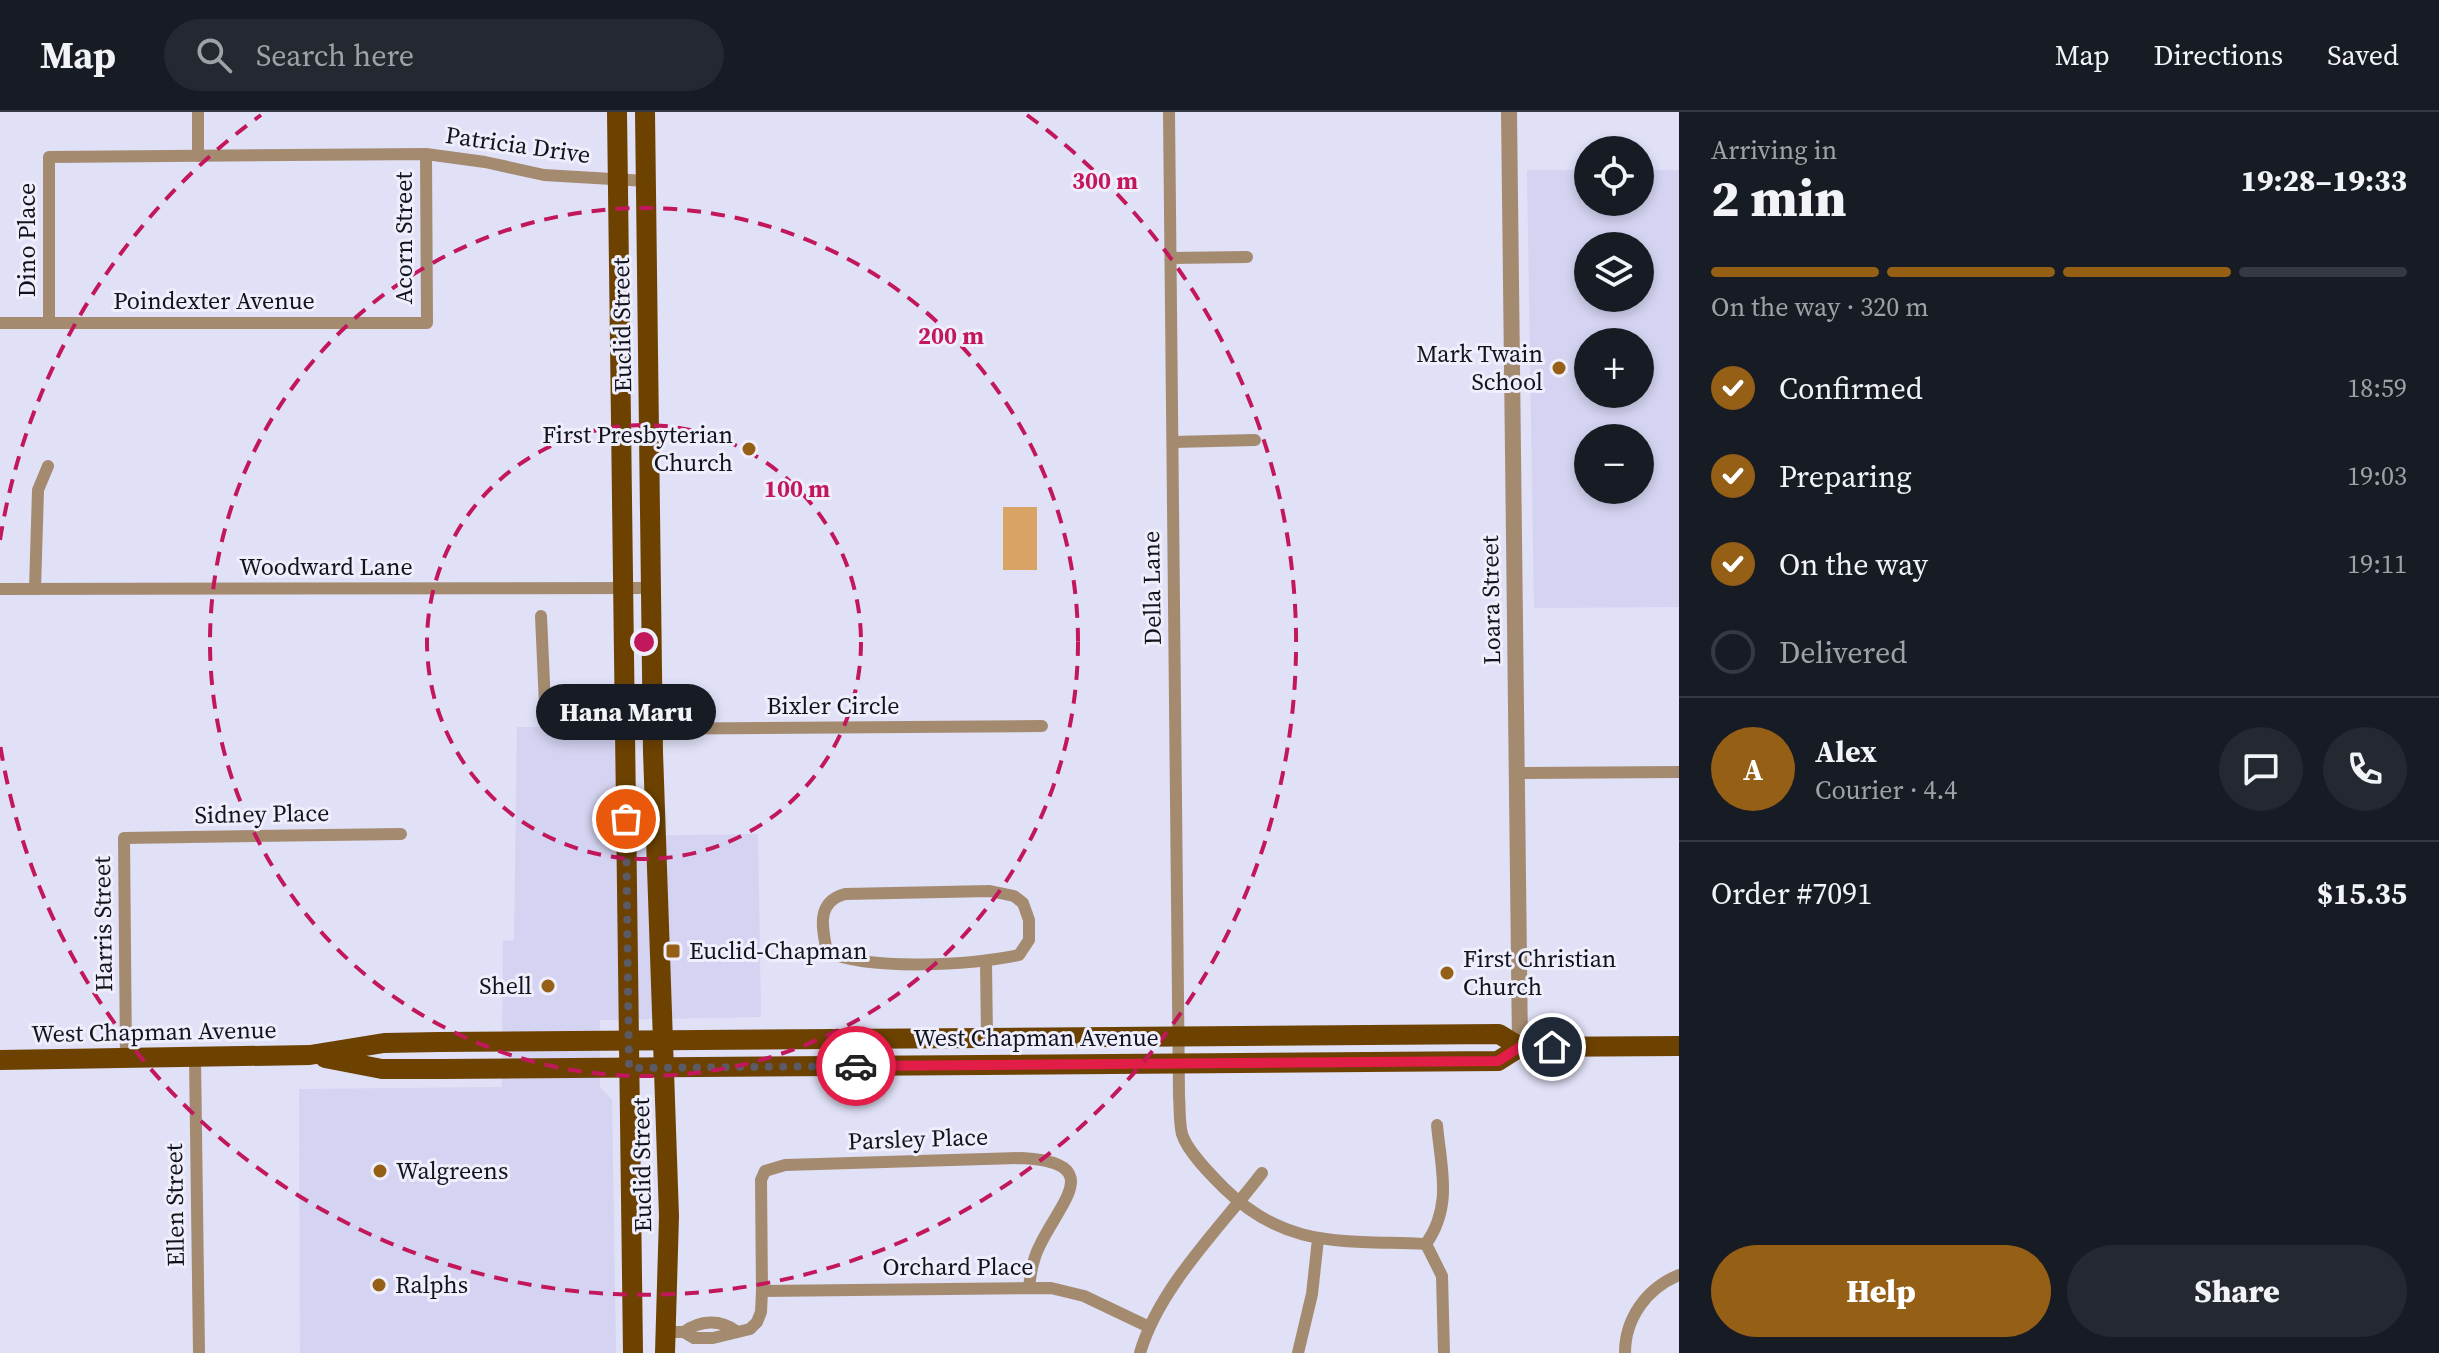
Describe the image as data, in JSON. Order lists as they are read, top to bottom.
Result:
{
  "streets": {
    "main road": ["Euclid Street", "West Chapman Avenue"],
    "street": [
      "Patricia Drive",
      "Acorn Street",
      "Dino Place",
      "Poindexter Avenue",
      "Woodward Lane",
      "Della Lane",
      "Loara Street",
      "Bixler Circle",
      "Sidney Place",
      "Harris Street",
      "Parsley Place",
      "Ellen Street",
      "Orchard Place"
    ]
  },
  "crossings": [
    ["Patricia Drive", "Acorn Street"],
    ["Patricia Drive", "Dino Place"],
    ["Patricia Drive", "Euclid Street"],
    ["Acorn Street", "Poindexter Avenue"],
    ["Dino Place", "Poindexter Avenue"],
    ["Euclid Street", "Woodward Lane"],
    ["Euclid Street", "Bixler Circle"],
    ["Euclid Street", "West Chapman Avenue"],
    ["Della Lane", "West Chapman Avenue"],
    ["Loara Street", "West Chapman Avenue"],
    ["Sidney Place", "Harris Street"],
    ["Harris Street", "West Chapman Avenue"],
    ["West Chapman Avenue", "Ellen Street"],
    ["Parsley Place", "Orchard Place"]
  ],
  "places": {
    "other": [
      "Mark Twain School",
      "First Presbyterian Church",
      "Hana Maru",
      "First Christian Church",
      "Shell",
      "Walgreens",
      "Ralphs"
    ],
    "transit": ["Euclid-Chapman"]
  },
  "page": {
    "header": "Map",
    "search": "Search here",
    "nav": ["Map", "Directions", "Saved"],
    "heading": ["2 min", "Arriving in", "19:28–19:33"],
    "panel": [
      "Alex",
      "Courier · 4.4",
      "Order #7091",
      "$15.35"
    ],
    "map_buttons": ["+", "−"],
    "bar": "On the way · 320 m",
    "list": [
      ["Confirmed", "18:59"],
      ["Preparing", "19:03"],
      ["On the way", "19:11"],
      "Delivered"
    ],
    "bubble": "Hana Maru",
    "round": "A",
    "buttons": ["Help", "Share"]
  },
  "rings": ["300 m", "200 m", "100 m"]
}
